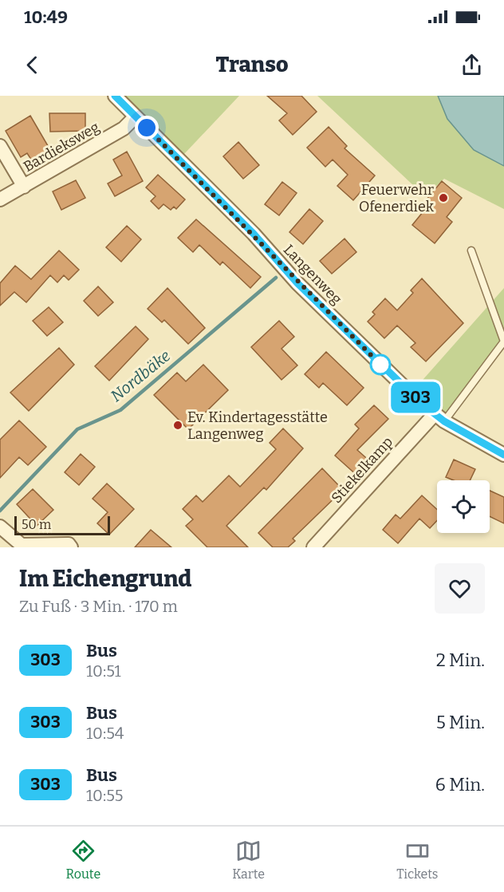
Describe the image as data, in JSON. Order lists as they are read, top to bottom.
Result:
{
  "streets": {
    "street": ["Bardieksweg", "Langenweg", "Stiekelkamp"]
  },
  "crossings": [
    ["Bardieksweg", "Langenweg"],
    ["Langenweg", "Stiekelkamp"]
  ],
  "water": ["Nordbäke"],
  "places": ["Feuerwehr Ofenerdiek", "Ev. Kindertagesstätte Langenweg"],
  "lines": ["bus line 303"],
  "scale_bar": "50 m",
  "page": {
    "status": "10:49",
    "header": "Transo",
    "on_map": "303",
    "scale": "50 m",
    "heading": ["Im Eichengrund", "Zu Fuß · 3 Min. · 170 m"],
    "list": [
      {
        "mark": "303",
        "name": "Bus",
        "note": "10:51",
        "value": "2 Min."
      },
      {
        "mark": "303",
        "name": "Bus",
        "note": "10:54",
        "value": "5 Min."
      },
      {
        "mark": "303",
        "name": "Bus",
        "note": "10:55",
        "value": "6 Min."
      }
    ],
    "tabs": ["Route", "Karte", "Tickets"]
  }
}
